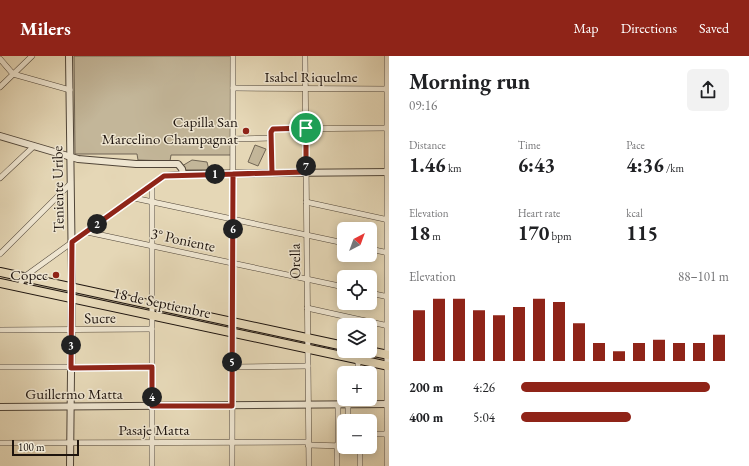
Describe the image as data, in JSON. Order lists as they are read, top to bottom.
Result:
{
  "streets": {
    "main road": ["18 de Septiembre"],
    "street": [
      "Isabel Riquelme",
      "Teniente Uribe",
      "3° Poniente",
      "Orella",
      "Sucre",
      "Guillermo Matta",
      "Pasaje Matta"
    ]
  },
  "crossings": [
    ["Isabel Riquelme", "Orella"],
    ["Teniente Uribe", "18 de Septiembre"],
    ["Teniente Uribe", "Sucre"],
    ["Teniente Uribe", "Guillermo Matta"],
    ["Teniente Uribe", "Pasaje Matta"],
    ["3° Poniente", "Orella"],
    ["Orella", "18 de Septiembre"],
    ["Orella", "Guillermo Matta"],
    ["Orella", "Pasaje Matta"]
  ],
  "places": ["Capilla San Marcelino Champagnat", "Copec"],
  "scale_bar": "100 m",
  "north": "top right",
  "page": {
    "header": "Milers",
    "nav": ["Map", "Directions", "Saved"],
    "heading": ["Morning run", "09:16"],
    "stats": [
      ["Distance", "1.46 km"],
      ["Time", "6:43"],
      ["Pace", "4:36 /km"],
      ["Elevation", "18 m"],
      ["Heart rate", "170 bpm"],
      ["kcal", "115"]
    ],
    "pins": [
      "7",
      "1",
      "2",
      "6",
      "3",
      "5",
      "4"
    ],
    "map_buttons": ["+", "−"],
    "chart": ["Elevation", "88–101 m"],
    "list": [
      {
        "name": "200 m",
        "note": "4:26"
      },
      {
        "name": "400 m",
        "note": "5:04"
      }
    ],
    "scale": "100 m"
  }
}
